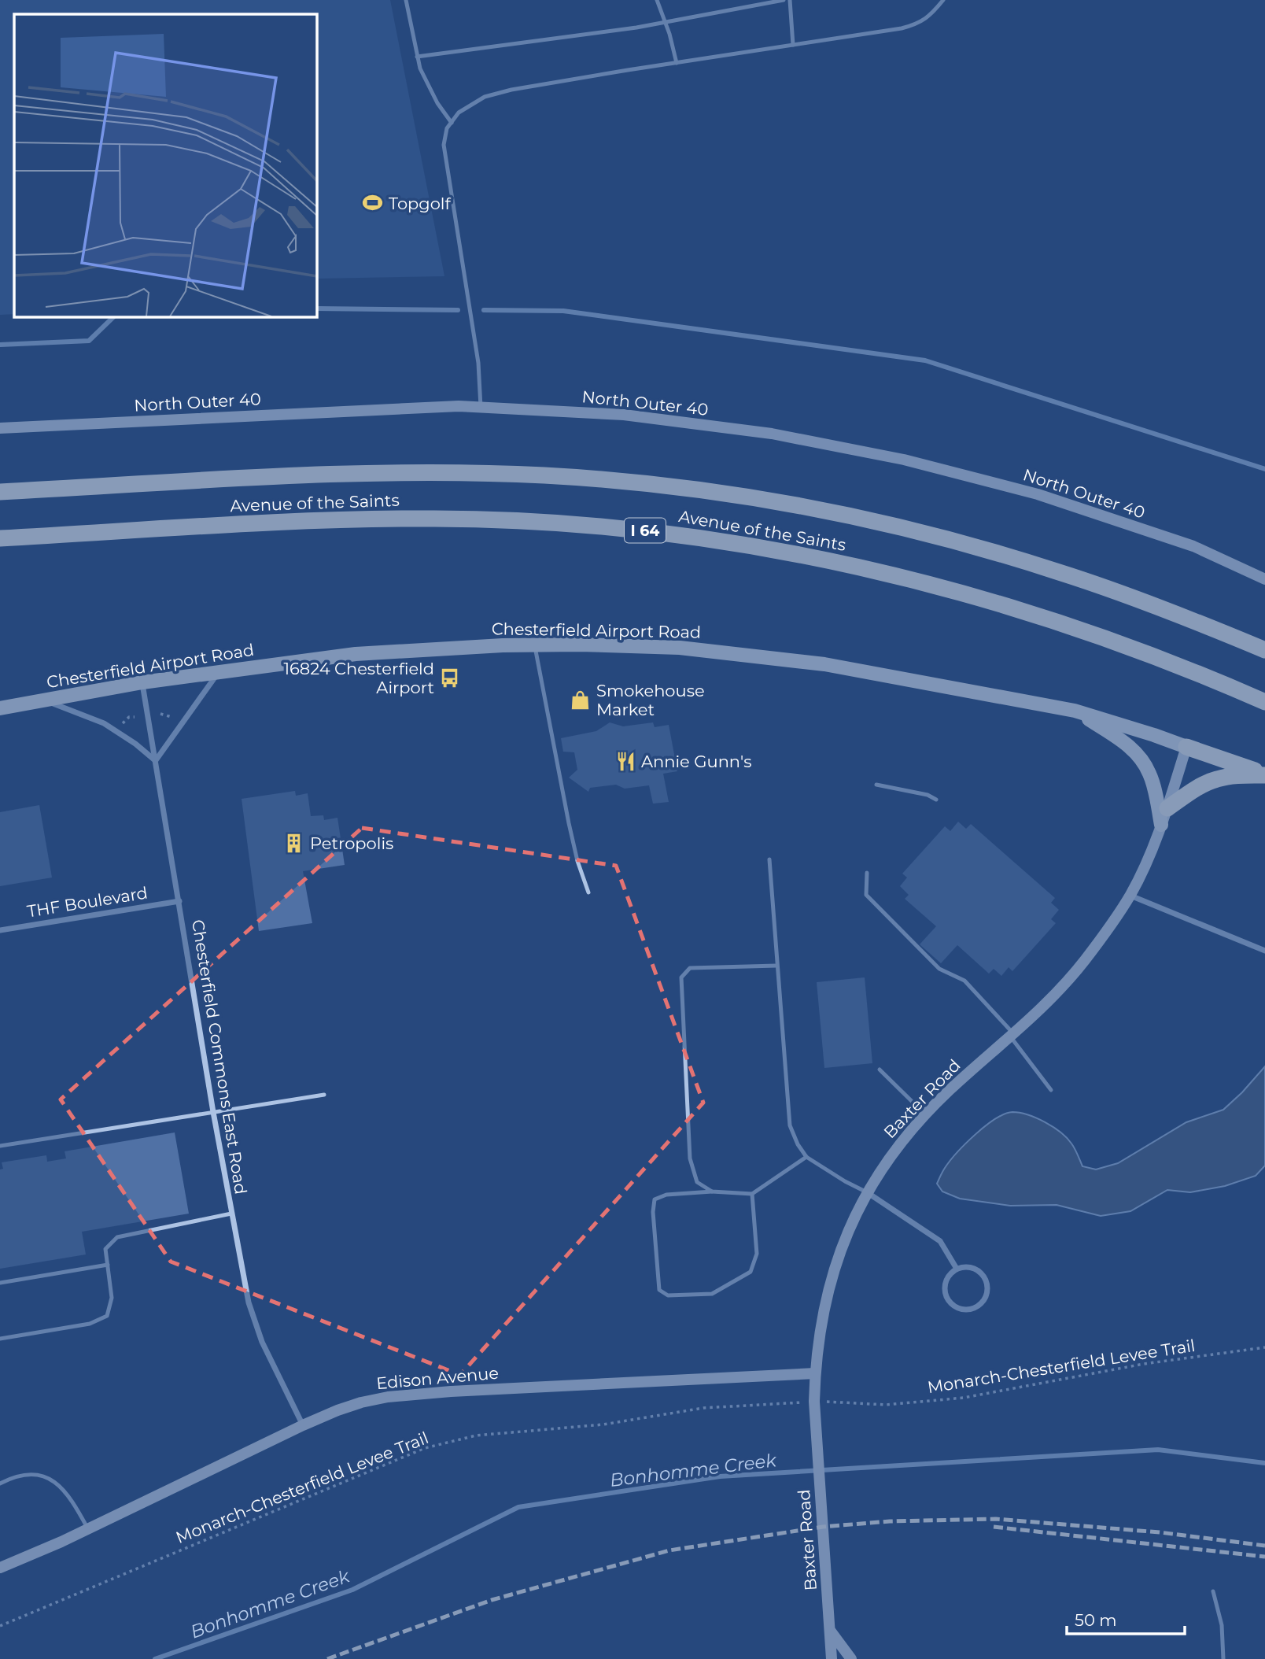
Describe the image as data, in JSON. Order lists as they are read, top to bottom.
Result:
{
  "streets": {
    "highway": ["Avenue of the Saints", "I 64"],
    "main road": ["Chesterfield Airport Road"],
    "street": [
      "North Outer 40",
      "THF Boulevard",
      "Chesterfield Commons East Road",
      "Baxter Road",
      "Edison Avenue"
    ],
    "path": ["Monarch-Chesterfield Levee Trail"]
  },
  "crossings": [
    ["Chesterfield Airport Road", "Chesterfield Commons East Road"],
    ["Chesterfield Airport Road", "Baxter Road"],
    ["THF Boulevard", "Chesterfield Commons East Road"],
    ["Chesterfield Commons East Road", "Edison Avenue"],
    ["Baxter Road", "Edison Avenue"]
  ],
  "water": ["Bonhomme Creek"],
  "places": {
    "sports": ["Topgolf"],
    "bus stop": ["16824 Chesterfield Airport"],
    "shop": ["Smokehouse Market"],
    "restaurant": ["Annie Gunn's"],
    "building": ["Petropolis"]
  },
  "scale_bar": "50 m"
}
